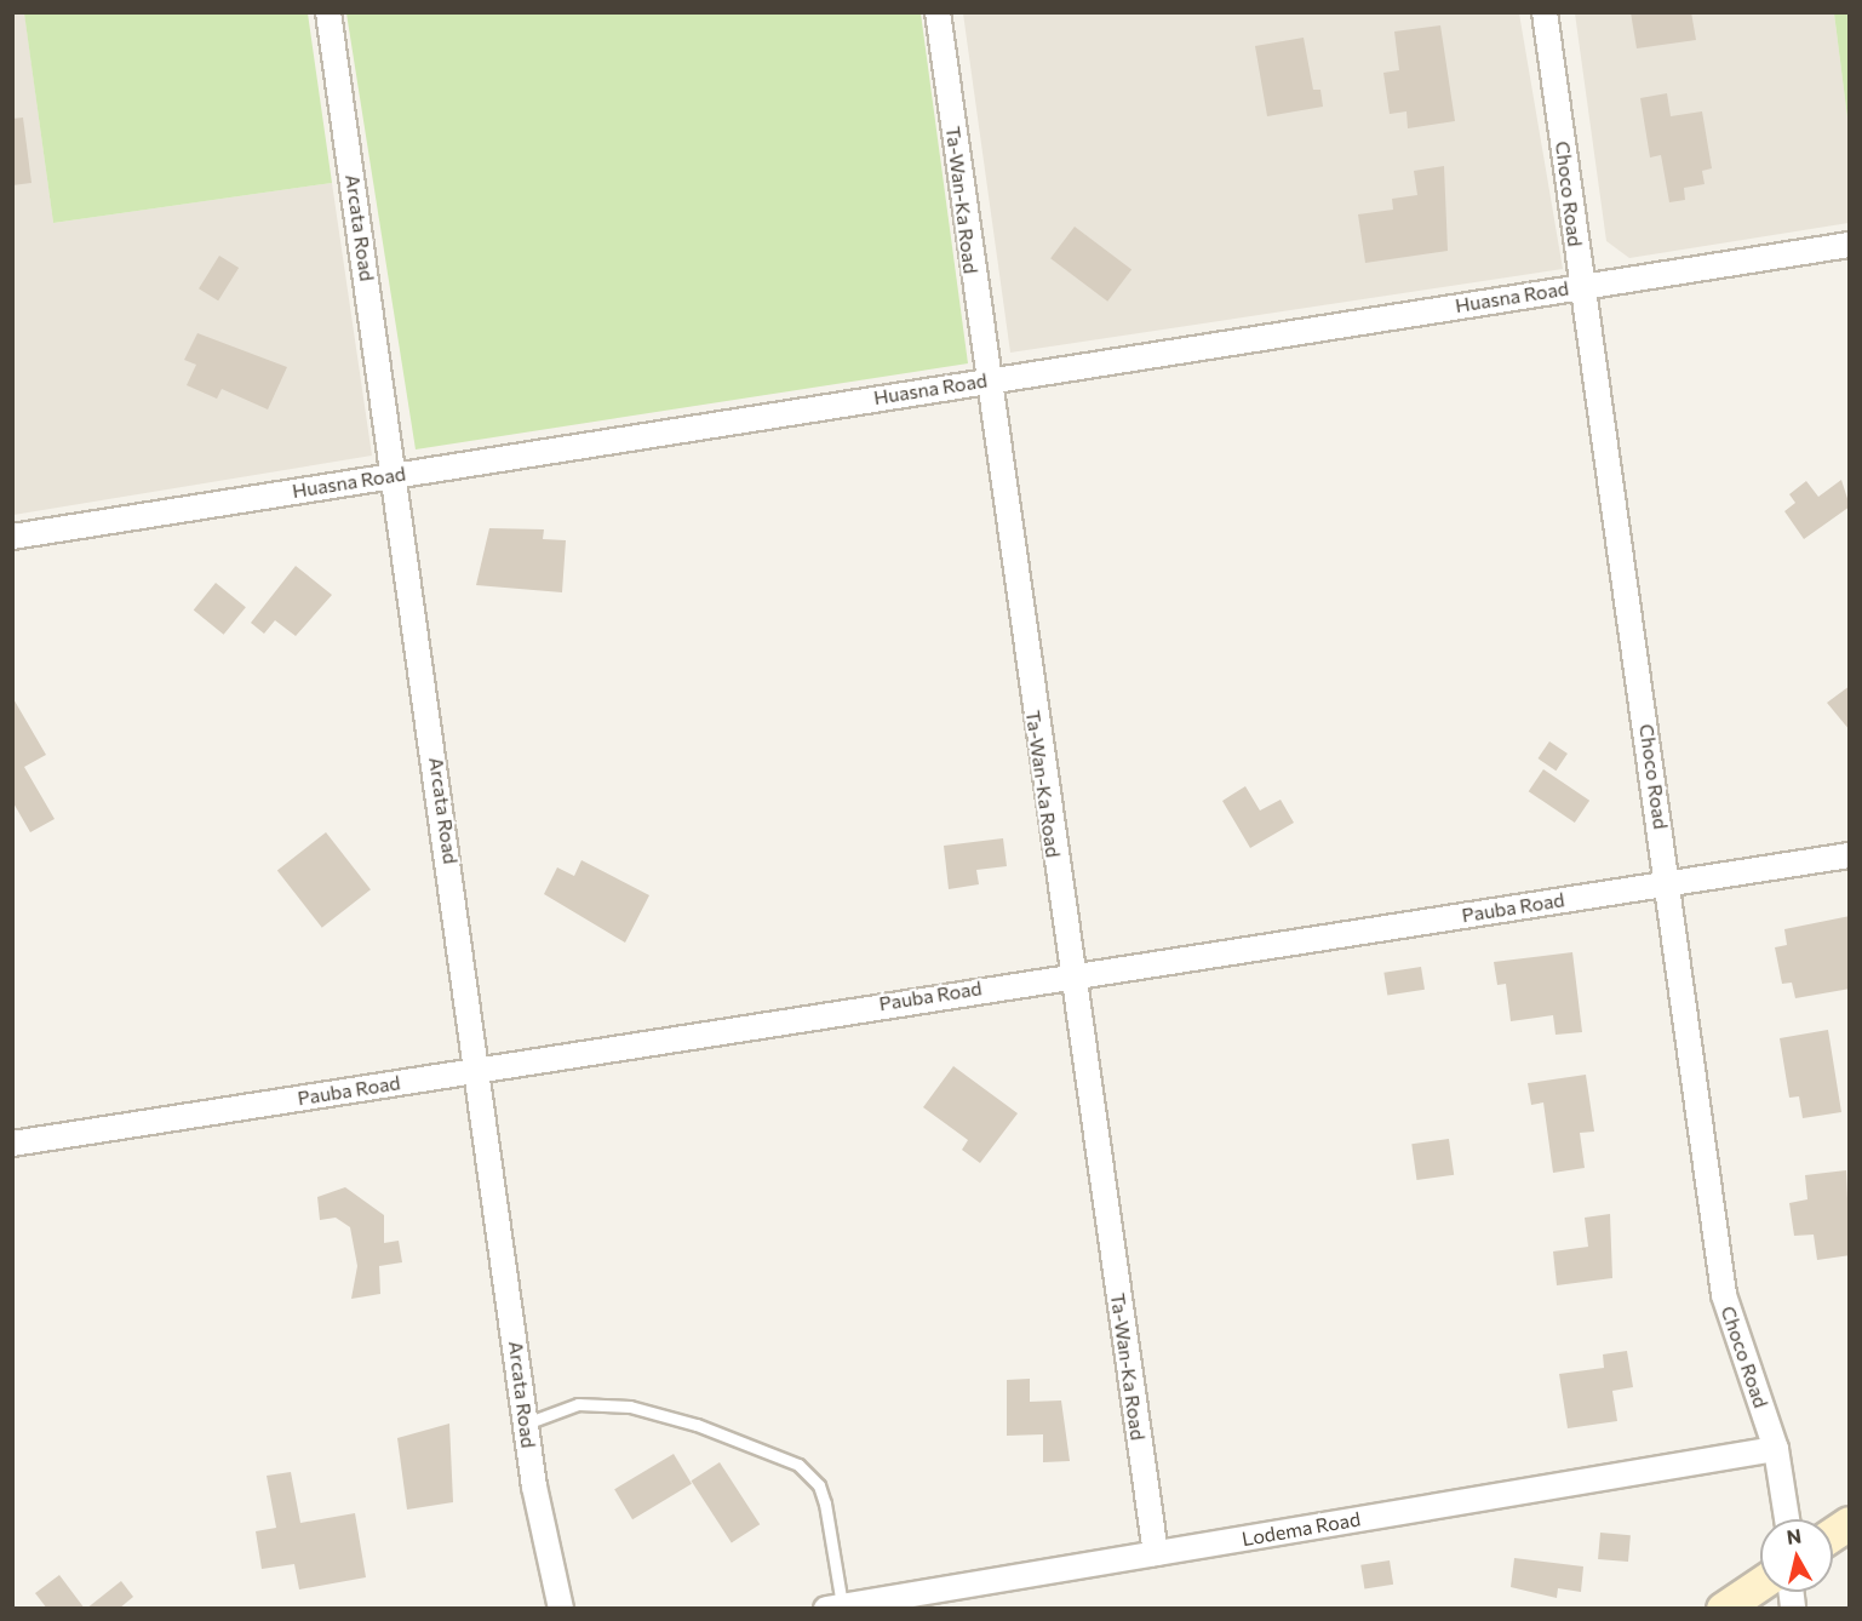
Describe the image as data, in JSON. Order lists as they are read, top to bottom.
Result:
{
  "streets": {
    "street": [
      "Choco Road",
      "Ta-Wan-Ka Road",
      "Arcata Road",
      "Huasna Road",
      "Pauba Road",
      "Lodema Road"
    ]
  },
  "crossings": [
    ["Choco Road", "Huasna Road"],
    ["Choco Road", "Pauba Road"],
    ["Choco Road", "Lodema Road"],
    ["Ta-Wan-Ka Road", "Huasna Road"],
    ["Ta-Wan-Ka Road", "Pauba Road"],
    ["Ta-Wan-Ka Road", "Lodema Road"],
    ["Arcata Road", "Huasna Road"],
    ["Arcata Road", "Pauba Road"]
  ],
  "north": "top"
}
